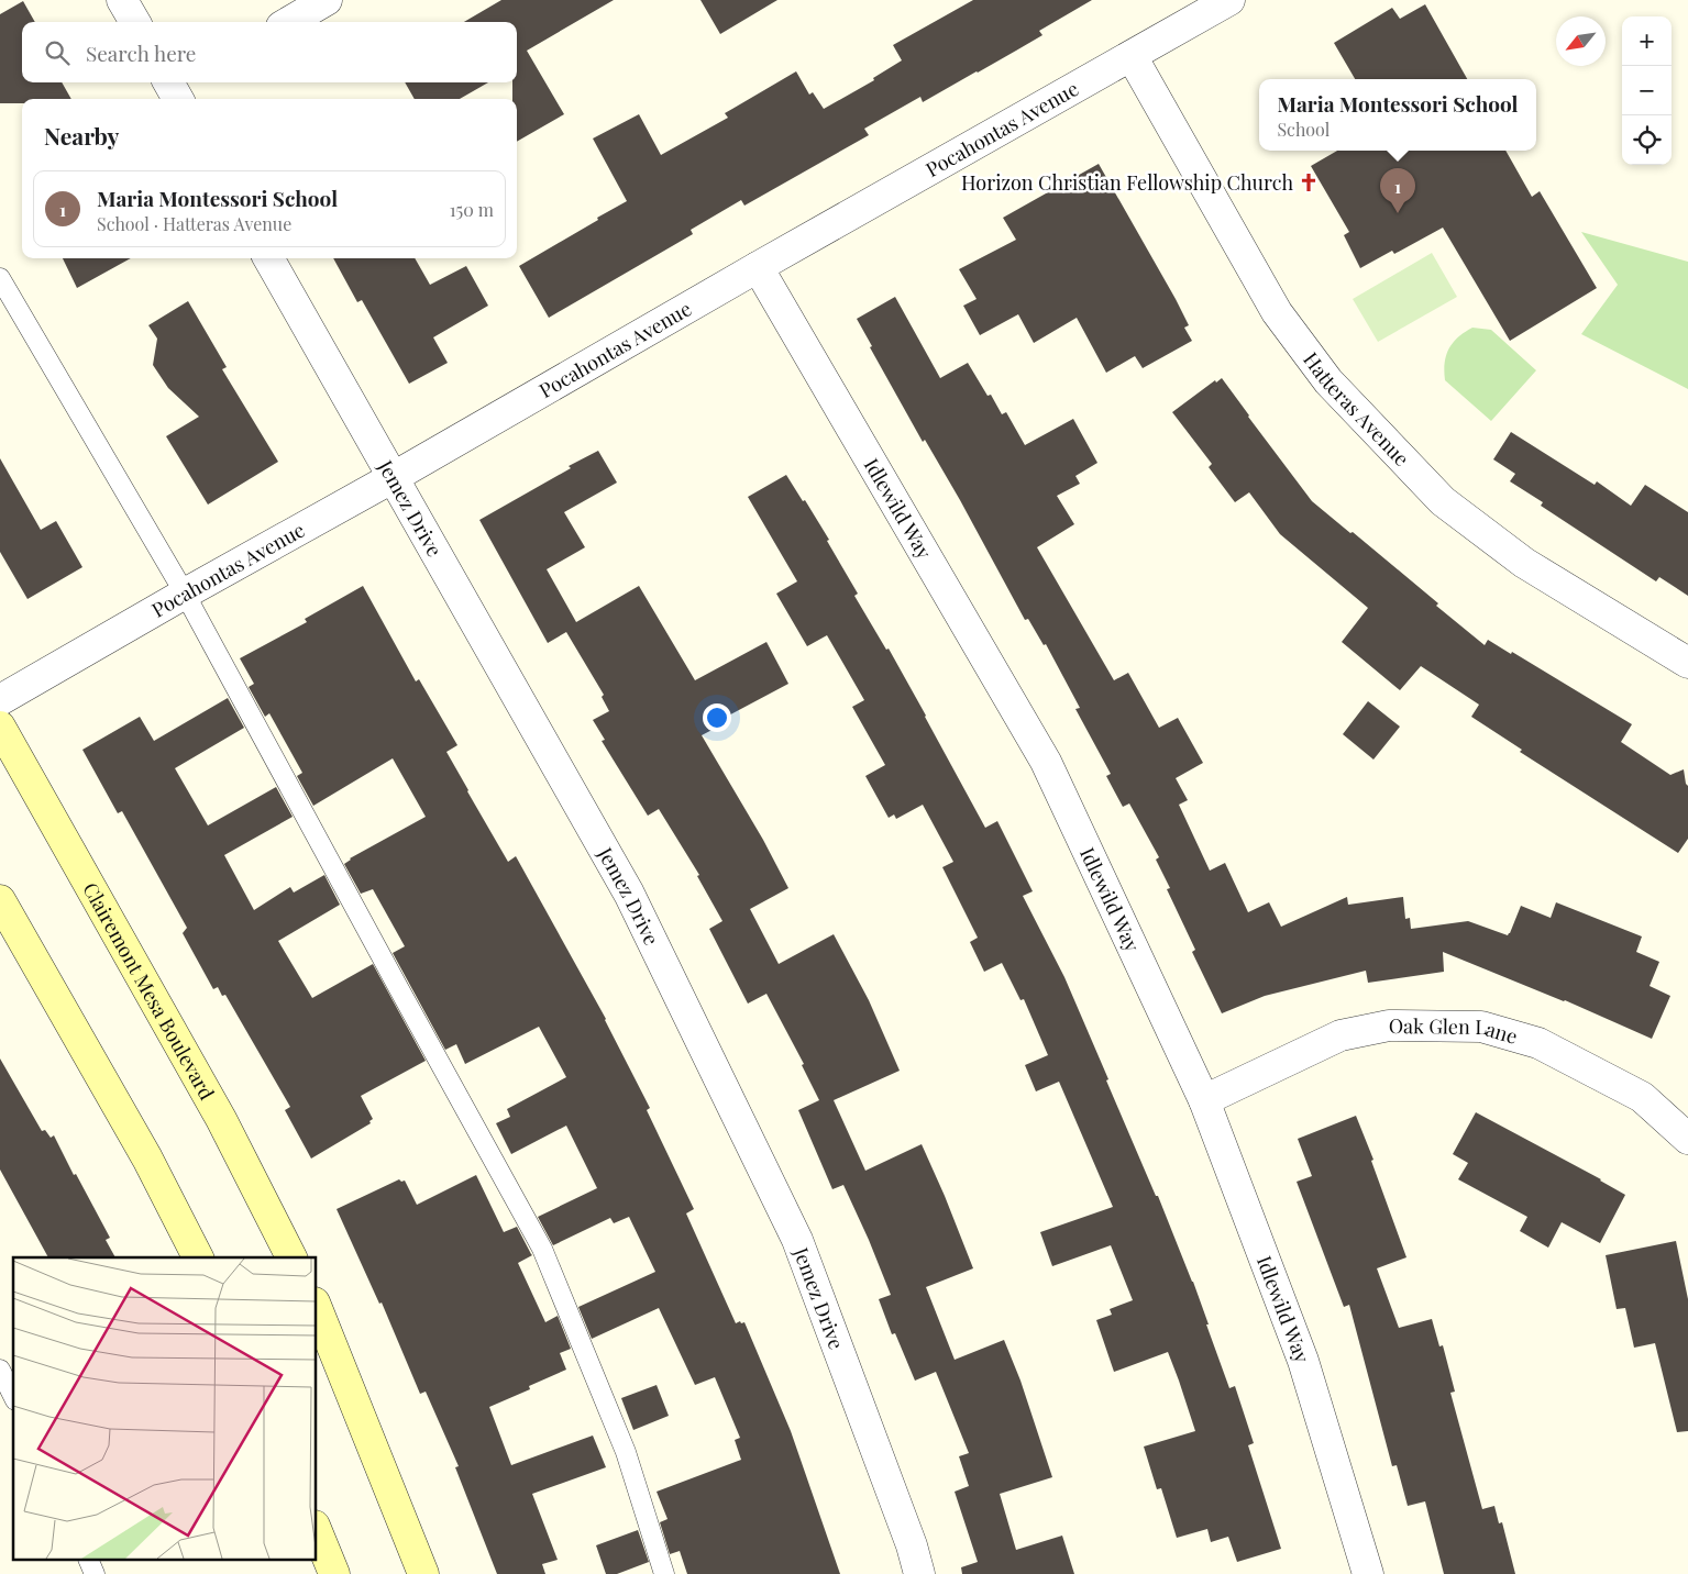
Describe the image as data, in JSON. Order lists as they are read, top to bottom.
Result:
{
  "streets": {
    "main road": ["Clairemont Mesa Boulevard"],
    "street": [
      "Pocahontas Avenue",
      "Hatteras Avenue",
      "Idlewild Way",
      "Jemez Drive",
      "Oak Glen Lane"
    ]
  },
  "crossings": [
    ["Pocahontas Avenue", "Hatteras Avenue"],
    ["Pocahontas Avenue", "Idlewild Way"],
    ["Pocahontas Avenue", "Jemez Drive"],
    ["Idlewild Way", "Oak Glen Lane"]
  ],
  "places": {
    "church": ["Horizon Christian Fellowship Church"]
  },
  "north": "bottom left",
  "page": {
    "map_buttons": ["+", "−"],
    "search": "Search here",
    "popup": ["Maria Montessori School", "School"],
    "heading": "Nearby",
    "pins": "1",
    "list": [
      {
        "mark": "1",
        "name": "Maria Montessori School",
        "note": "School · Hatteras Avenue",
        "value": "150 m"
      }
    ]
  }
}
